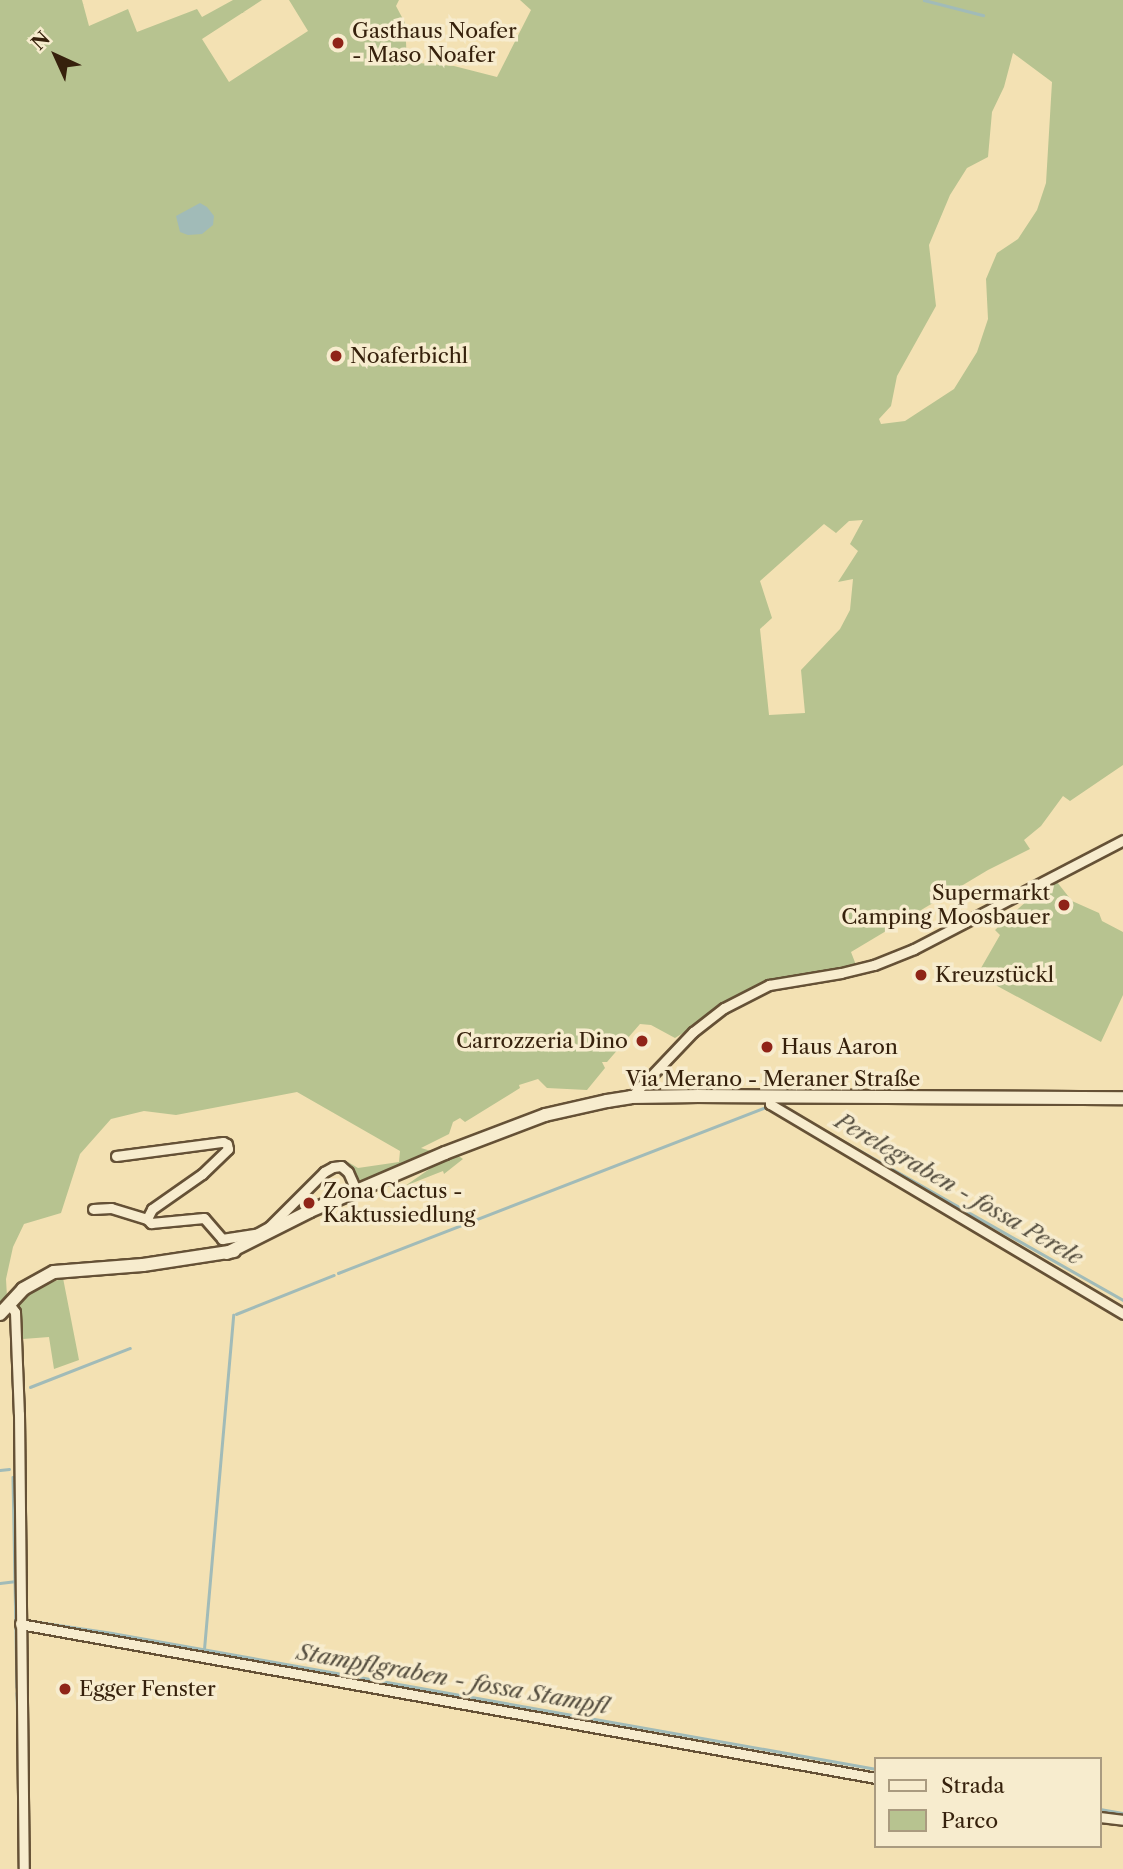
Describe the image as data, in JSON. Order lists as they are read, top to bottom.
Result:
{
  "streets": {
    "main road": ["Via Merano - Meraner Straße"]
  },
  "water": ["Perelegraben - fossa Perele", "Stampflgraben - fossa Stampfl"],
  "places": [
    "Gasthaus Noafer - Maso Noafer",
    "Noaferbichl",
    "Supermarkt Camping Moosbauer",
    "Kreuzstückl",
    "Carrozzeria Dino",
    "Haus Aaron",
    "Zona Cactus - Kaktussiedlung",
    "Egger Fenster"
  ],
  "legend": ["Strada", "Parco"],
  "north": "top left"
}
